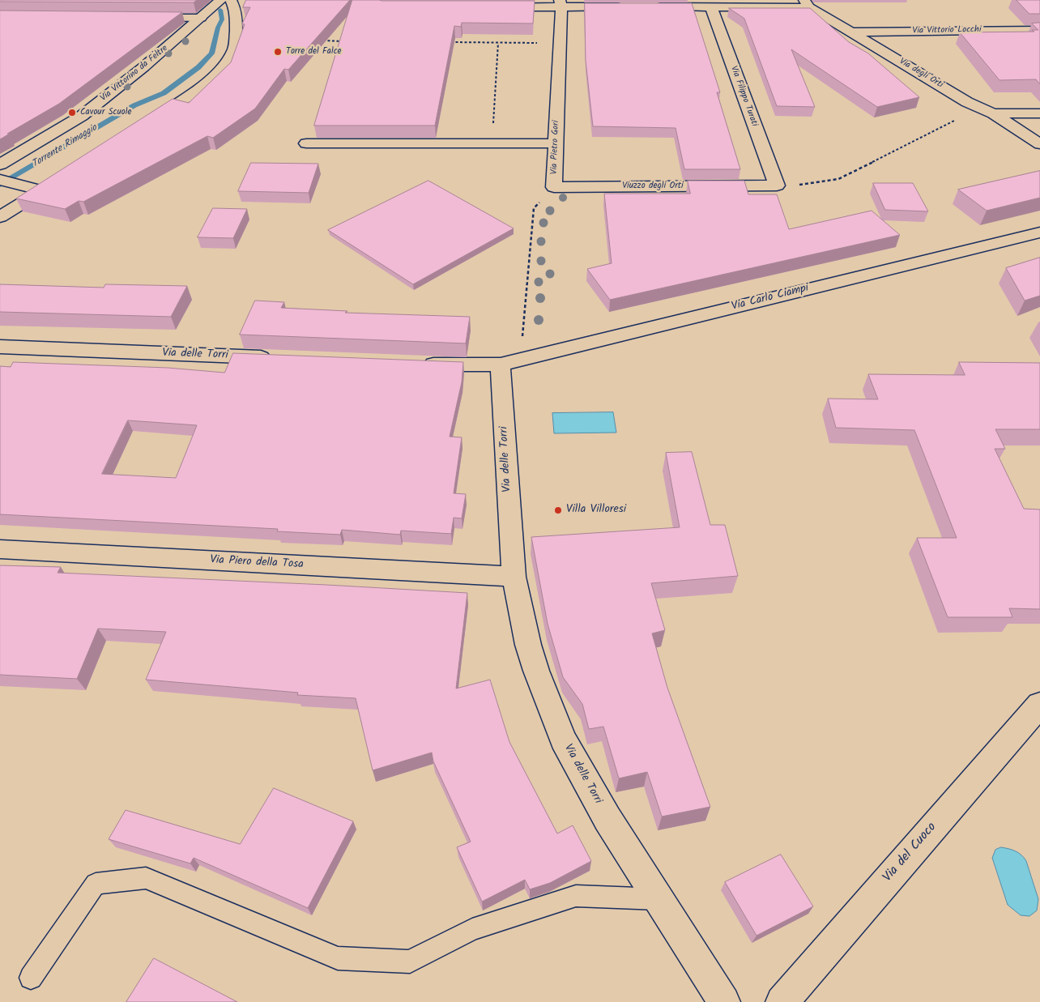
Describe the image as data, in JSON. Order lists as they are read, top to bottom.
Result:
{
  "streets": {
    "street": [
      "Via Vittorio Locchi",
      "Via Vittorino da Feltre",
      "Via degli Orti",
      "Via Filippo Turati",
      "Via Pietro Gori",
      "Viuzzo degli Orti",
      "Via Carlo Ciampi",
      "Via delle Torri",
      "Via Piero della Tosa",
      "Via del Cuoco"
    ]
  },
  "crossings": [
    ["Via Vittorio Locchi", "Via degli Orti"],
    ["Via Filippo Turati", "Viuzzo degli Orti"],
    ["Via Pietro Gori", "Viuzzo degli Orti"],
    ["Via Pietro Gori", "Via Carlo Ciampi"],
    ["Via Pietro Gori", "Via delle Torri"],
    ["Via Carlo Ciampi", "Via delle Torri"],
    ["Via delle Torri", "Via Piero della Tosa"]
  ],
  "water": ["Torrente Rimaggio"],
  "places": ["Torre del Falce", "Cavour Scuole", "Villa Villoresi"]
}
